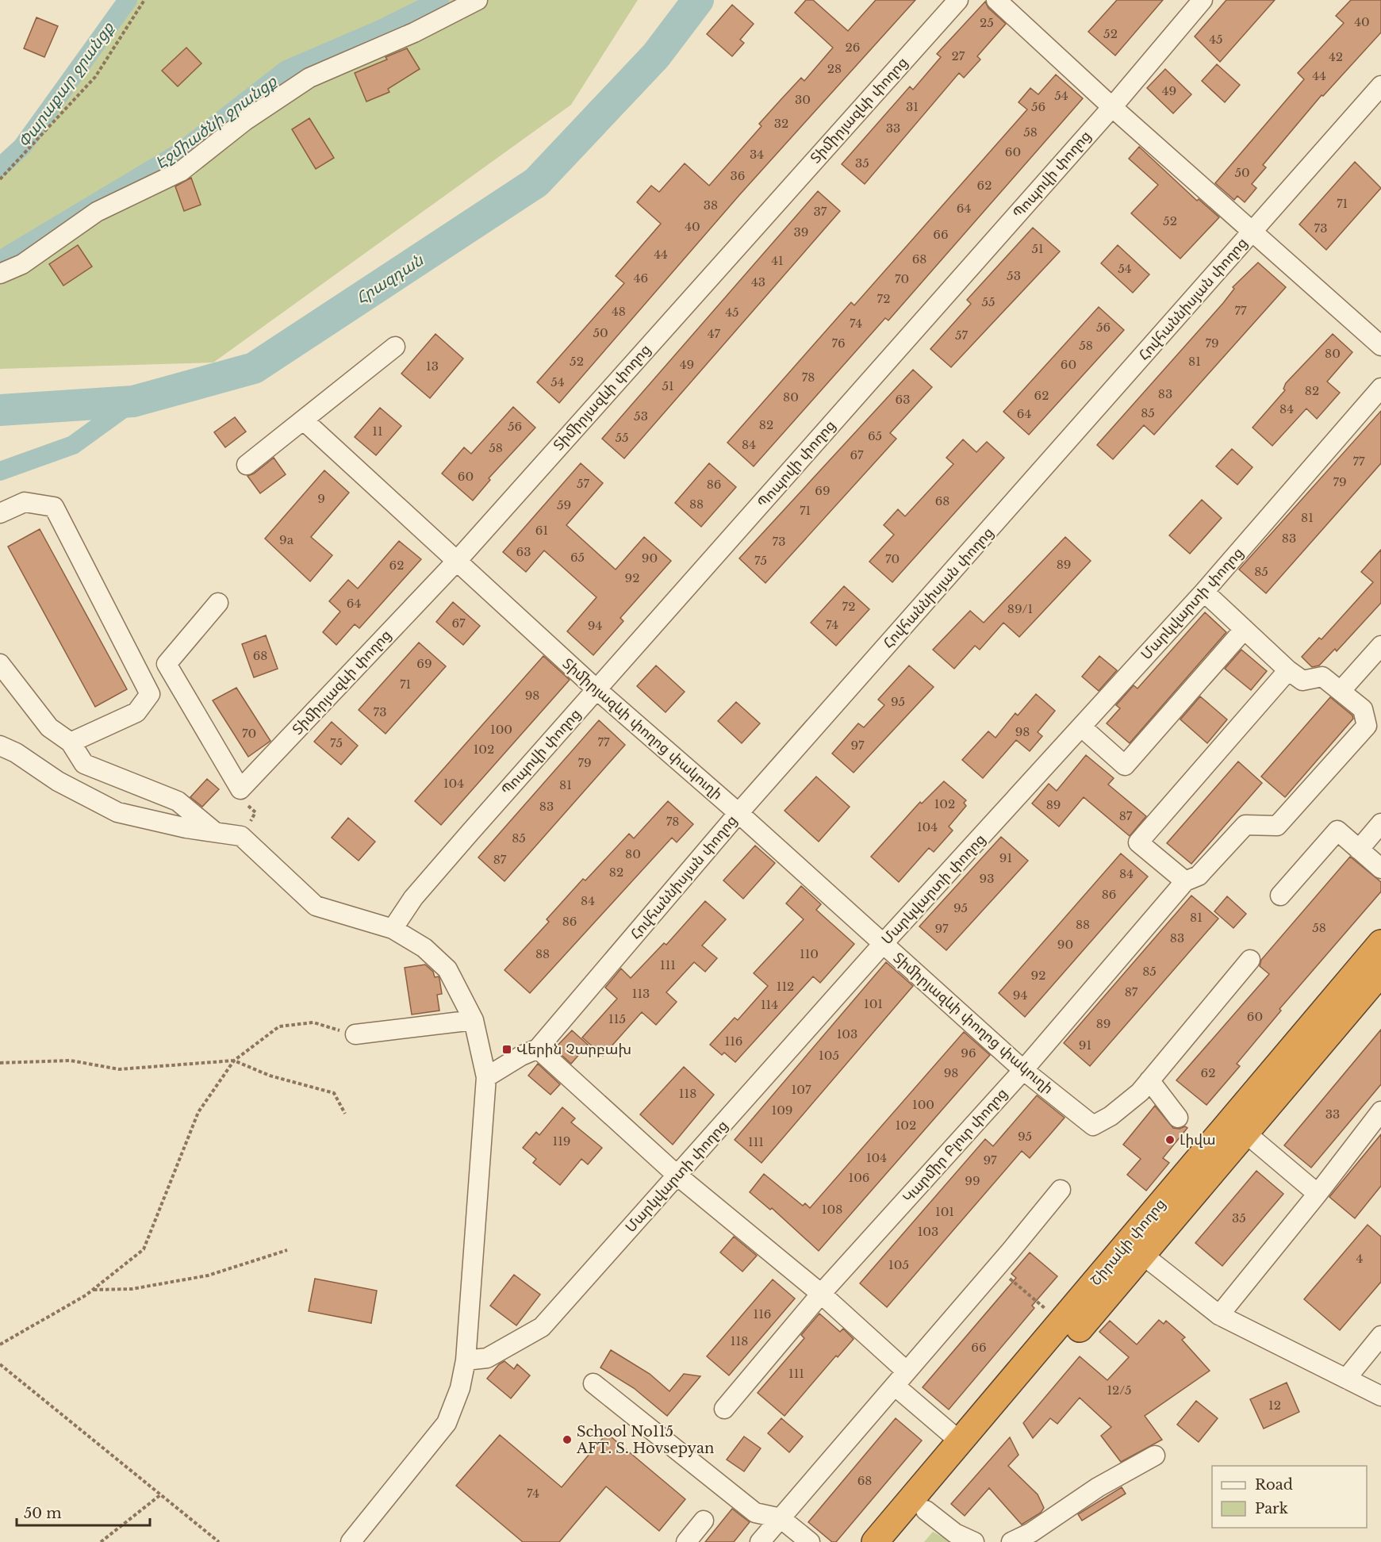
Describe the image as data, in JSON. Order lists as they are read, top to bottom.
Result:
{
  "streets": {
    "highway": ["Շիրակի փողոց"],
    "street": [
      "Տիմիրյազևի փողոց",
      "Պոպովի փողոց",
      "Հովհաննիսյան փողոց",
      "Մարկվարտի փողոց",
      "Տիմիրյազևի փողոց փակուղի",
      "Կարմիր Բլուր փողոց"
    ]
  },
  "crossings": [
    ["Տիմիրյազևի փողոց", "Տիմիրյազևի փողոց փակուղի"],
    ["Պոպովի փողոց", "Տիմիրյազևի փողոց փակուղի"],
    ["Հովհաննիսյան փողոց", "Տիմիրյազևի փողոց փակուղի"],
    ["Մարկվարտի փողոց", "Տիմիրյազևի փողոց փակուղի"],
    ["Տիմիրյազևի փողոց փակուղի", "Կարմիր Բլուր փողոց"]
  ],
  "water": ["Փարաքար ջրանցք", "Էջմիածնի ջրանցք", "Հրազդան"],
  "places": {
    "transit": ["Վերին Չարբախ"],
    "other": ["Լիվա", "School No115 AFT. S. Hovsepyan"]
  },
  "house_numbers": [
    "40",
    "25",
    "52",
    "45",
    "26",
    "27",
    "42",
    "28",
    "44",
    "49",
    "54",
    "30",
    "31",
    "56",
    "32",
    "33",
    "58",
    "60",
    "34",
    "35",
    "50",
    "36",
    "62",
    "71",
    "38",
    "64",
    "37",
    "52",
    "40",
    "73",
    "39",
    "66",
    "51",
    "44",
    "68",
    "41",
    "54",
    "53",
    "46",
    "70",
    "43",
    "72",
    "55",
    "77",
    "48",
    "45",
    "74",
    "56",
    "50",
    "47",
    "57",
    "76",
    "79",
    "58",
    "80",
    "52",
    "81",
    "49",
    "60",
    "13",
    "78",
    "54",
    "51",
    "82",
    "83",
    "62",
    "80",
    "63",
    "84",
    "85",
    "64",
    "53",
    "82",
    "56",
    "11",
    "65",
    "55",
    "84",
    "58",
    "67",
    "77",
    "60",
    "79",
    "57",
    "86",
    "69",
    "9",
    "68",
    "88",
    "59",
    "71",
    "81",
    "61",
    "83",
    "9a",
    "73",
    "63",
    "65",
    "90",
    "70",
    "75",
    "89",
    "62",
    "85",
    "92",
    "64",
    "72",
    "89/1",
    "67",
    "74",
    "94",
    "68",
    "69",
    "71",
    "98",
    "95",
    "73",
    "100",
    "98",
    "70",
    "77",
    "75",
    "97",
    "102",
    "79",
    "104",
    "81",
    "102",
    "89",
    "83",
    "87",
    "78",
    "104",
    "85",
    "80",
    "91",
    "87",
    "82",
    "84",
    "93",
    "86",
    "84",
    "95",
    "81",
    "86",
    "88",
    "58",
    "97",
    "83",
    "90",
    "88",
    "110",
    "111",
    "85",
    "92",
    "112",
    "87",
    "113",
    "94",
    "101",
    "114",
    "60",
    "115",
    "89",
    "103",
    "116",
    "91",
    "96",
    "105",
    "98",
    "62",
    "107",
    "118",
    "100",
    "109",
    "33",
    "102",
    "95",
    "119",
    "111",
    "104",
    "97",
    "106",
    "99",
    "108",
    "101",
    "35",
    "103",
    "4",
    "105",
    "116",
    "118",
    "66",
    "111",
    "12/5",
    "12",
    "68",
    "74"
  ],
  "legend": ["Road", "Park"],
  "scale_bar": "50 m"
}
